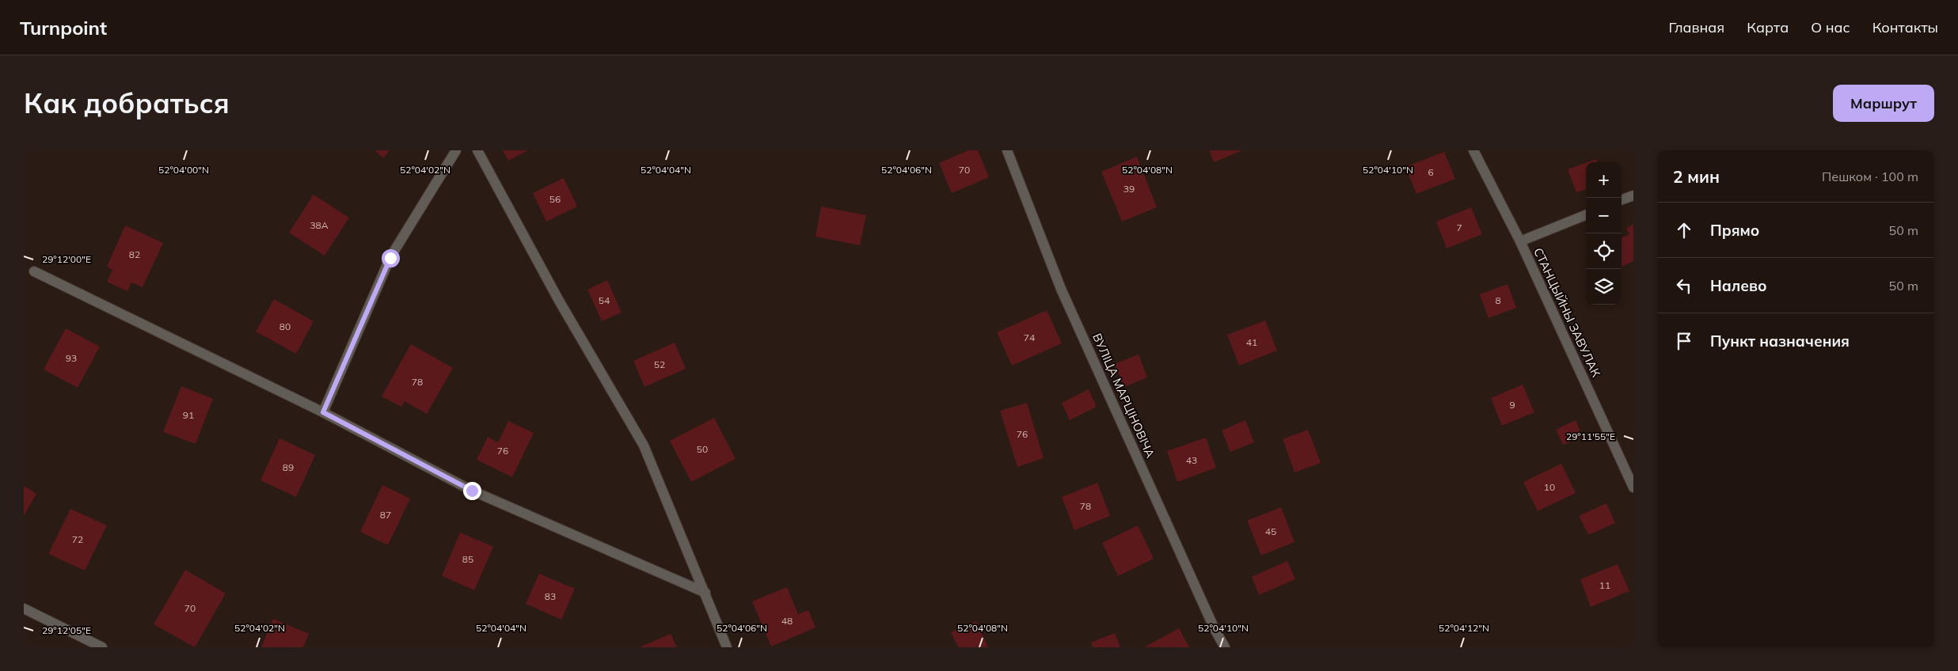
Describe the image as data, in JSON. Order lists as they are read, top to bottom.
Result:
{
  "streets": {
    "street": ["СТАНЦЫЙНЫ ЗАВУЛАК", "ВУЛІЦА МАРЦІНОВІЧА"]
  },
  "house_numbers": [
    "70",
    "6",
    "39",
    "56",
    "38А",
    "7",
    "82",
    "54",
    "8",
    "80",
    "74",
    "41",
    "93",
    "52",
    "78",
    "9",
    "91",
    "76",
    "50",
    "76",
    "43",
    "89",
    "10",
    "78",
    "87",
    "45",
    "72",
    "85",
    "11",
    "83",
    "70",
    "48"
  ],
  "page": {
    "header": "Turnpoint",
    "nav": [
      "Главная",
      "Карта",
      "О нас",
      "Контакты"
    ],
    "buttons": "Маршрут",
    "title": "Как добраться",
    "heading": ["2 мин", "Пешком · 100 m"],
    "map_buttons": ["+", "−"],
    "list": [
      ["Прямо", "50 m"],
      ["Налево", "50 m"],
      "Пункт назначения"
    ]
  },
  "coordinates": [
    "52°04'00\"N",
    "52°04'02\"N",
    "52°04'04\"N",
    "52°04'06\"N",
    "52°04'08\"N",
    "52°04'10\"N",
    "29°12'00\"E",
    "29°11'55\"E",
    "52°04'12\"N",
    "29°12'05\"E"
  ]
}
